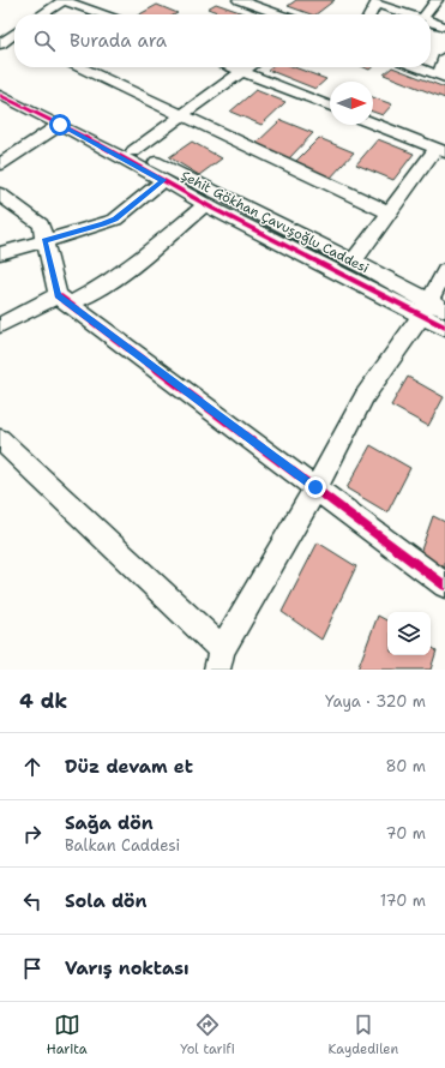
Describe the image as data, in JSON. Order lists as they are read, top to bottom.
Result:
{
  "streets": {
    "street": ["Şehit Gökhan Çavuşoğlu Caddesi"]
  },
  "north": "right",
  "page": {
    "search": "Burada ara",
    "heading": ["4 dk", "Yaya · 320 m"],
    "list": [
      ["Düz devam et", "80 m"],
      ["Sağa dön", "Balkan Caddesi", "70 m"],
      ["Sola dön", "170 m"],
      "Varış noktası"
    ],
    "nav": ["Harita", "Yol tarifi", "Kaydedilen"]
  }
}
